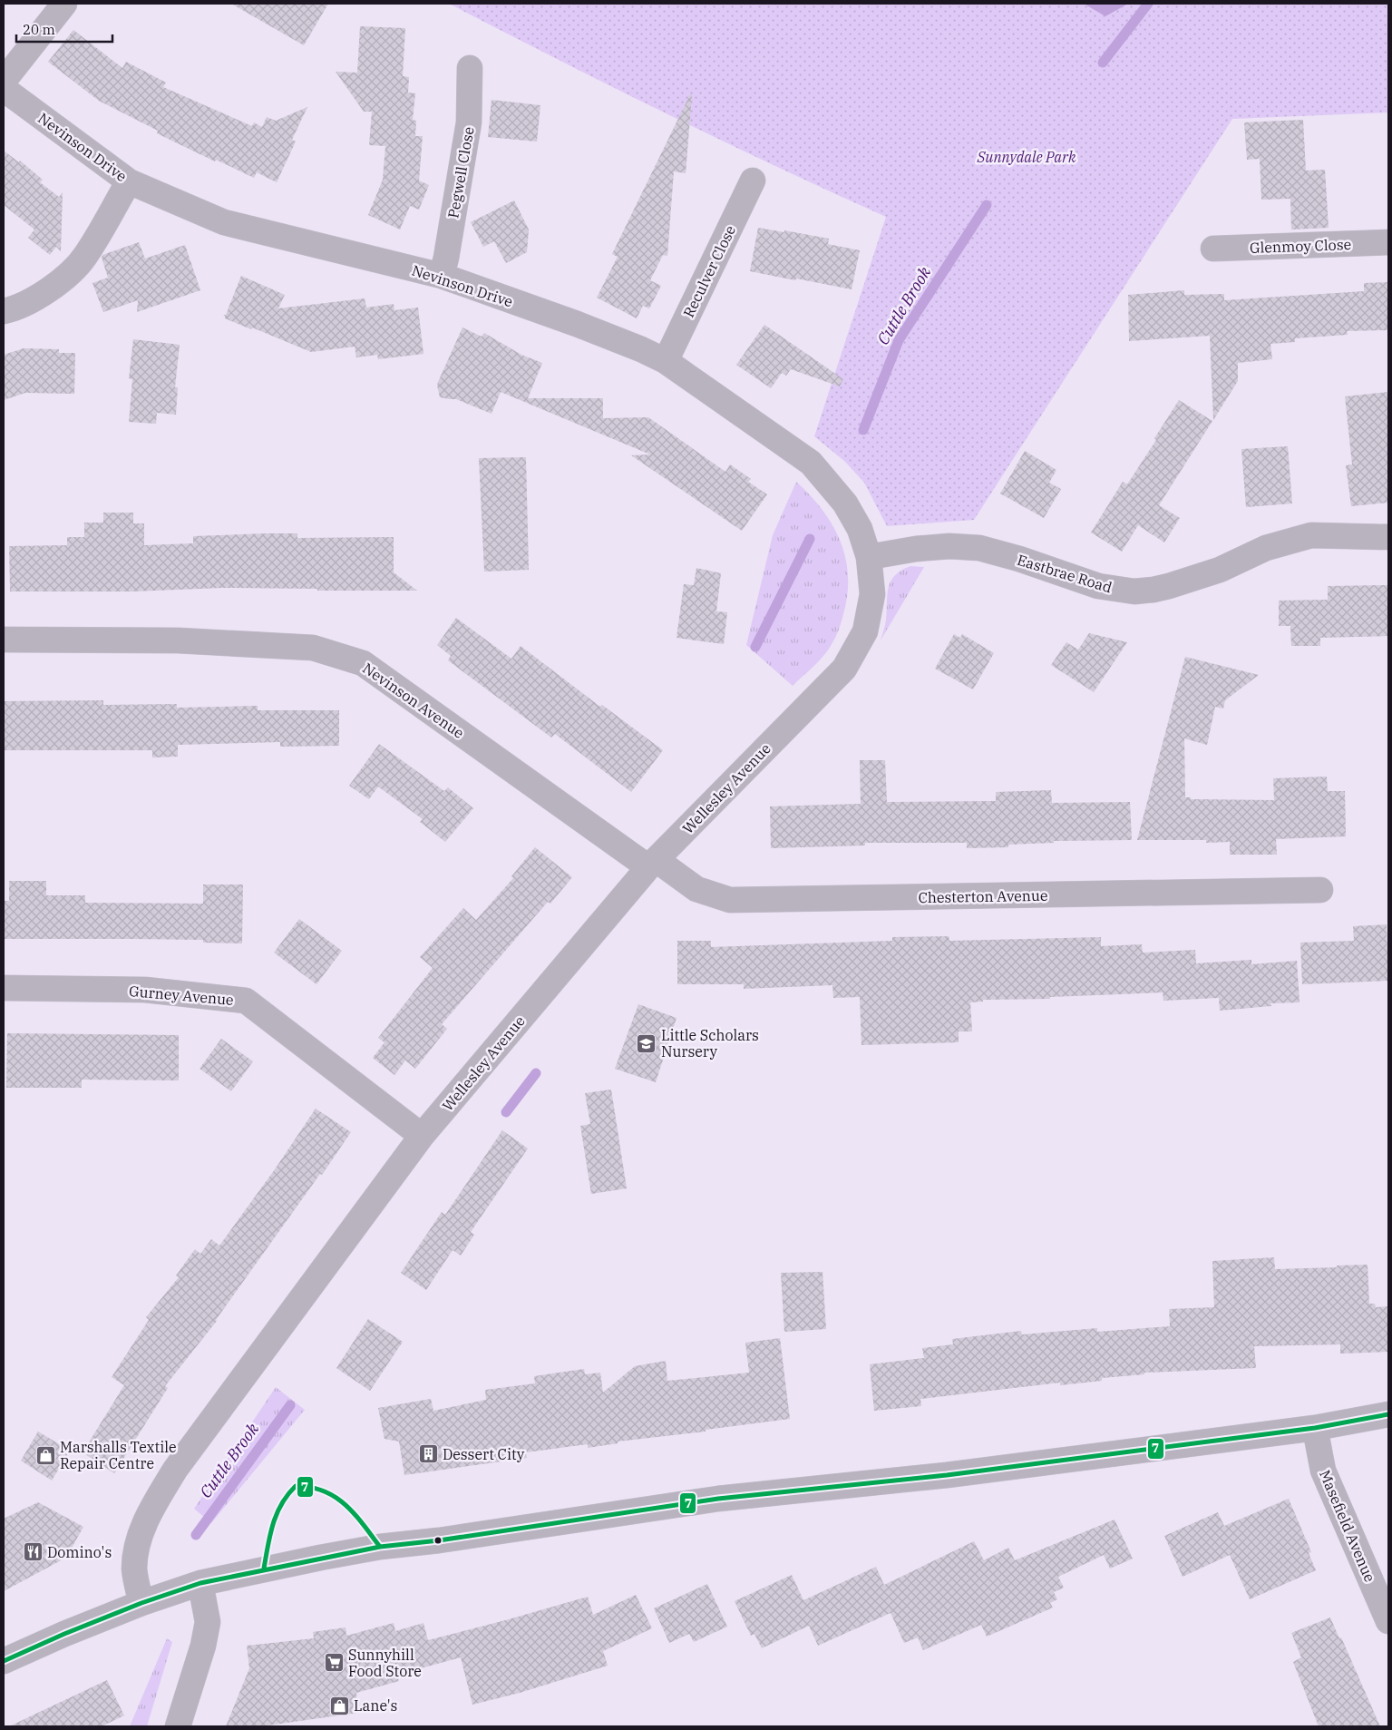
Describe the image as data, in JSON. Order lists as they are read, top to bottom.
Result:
{
  "streets": {
    "street": [
      "Nevinson Drive",
      "Pegwell Close",
      "Glenmoy Close",
      "Reculver Close",
      "Eastbrae Road",
      "Nevinson Avenue",
      "Wellesley Avenue",
      "Chesterton Avenue",
      "Gurney Avenue",
      "Masefield Avenue"
    ]
  },
  "crossings": [
    ["Nevinson Drive", "Pegwell Close"],
    ["Nevinson Drive", "Reculver Close"],
    ["Nevinson Drive", "Eastbrae Road"],
    ["Nevinson Drive", "Wellesley Avenue"],
    ["Eastbrae Road", "Wellesley Avenue"],
    ["Nevinson Avenue", "Wellesley Avenue"],
    ["Nevinson Avenue", "Chesterton Avenue"],
    ["Wellesley Avenue", "Chesterton Avenue"],
    ["Wellesley Avenue", "Gurney Avenue"]
  ],
  "water": ["Cuttle Brook"],
  "parks": ["Sunnydale Park"],
  "places": {
    "school or university": ["Little Scholars Nursery"],
    "building": ["Dessert City"],
    "shop": ["Marshalls Textile Repair Centre", "Lane's"],
    "restaurant": ["Domino's"],
    "supermarket": ["Sunnyhill Food Store"]
  },
  "lines": ["transit line 7"],
  "scale_bar": "20 m"
}
